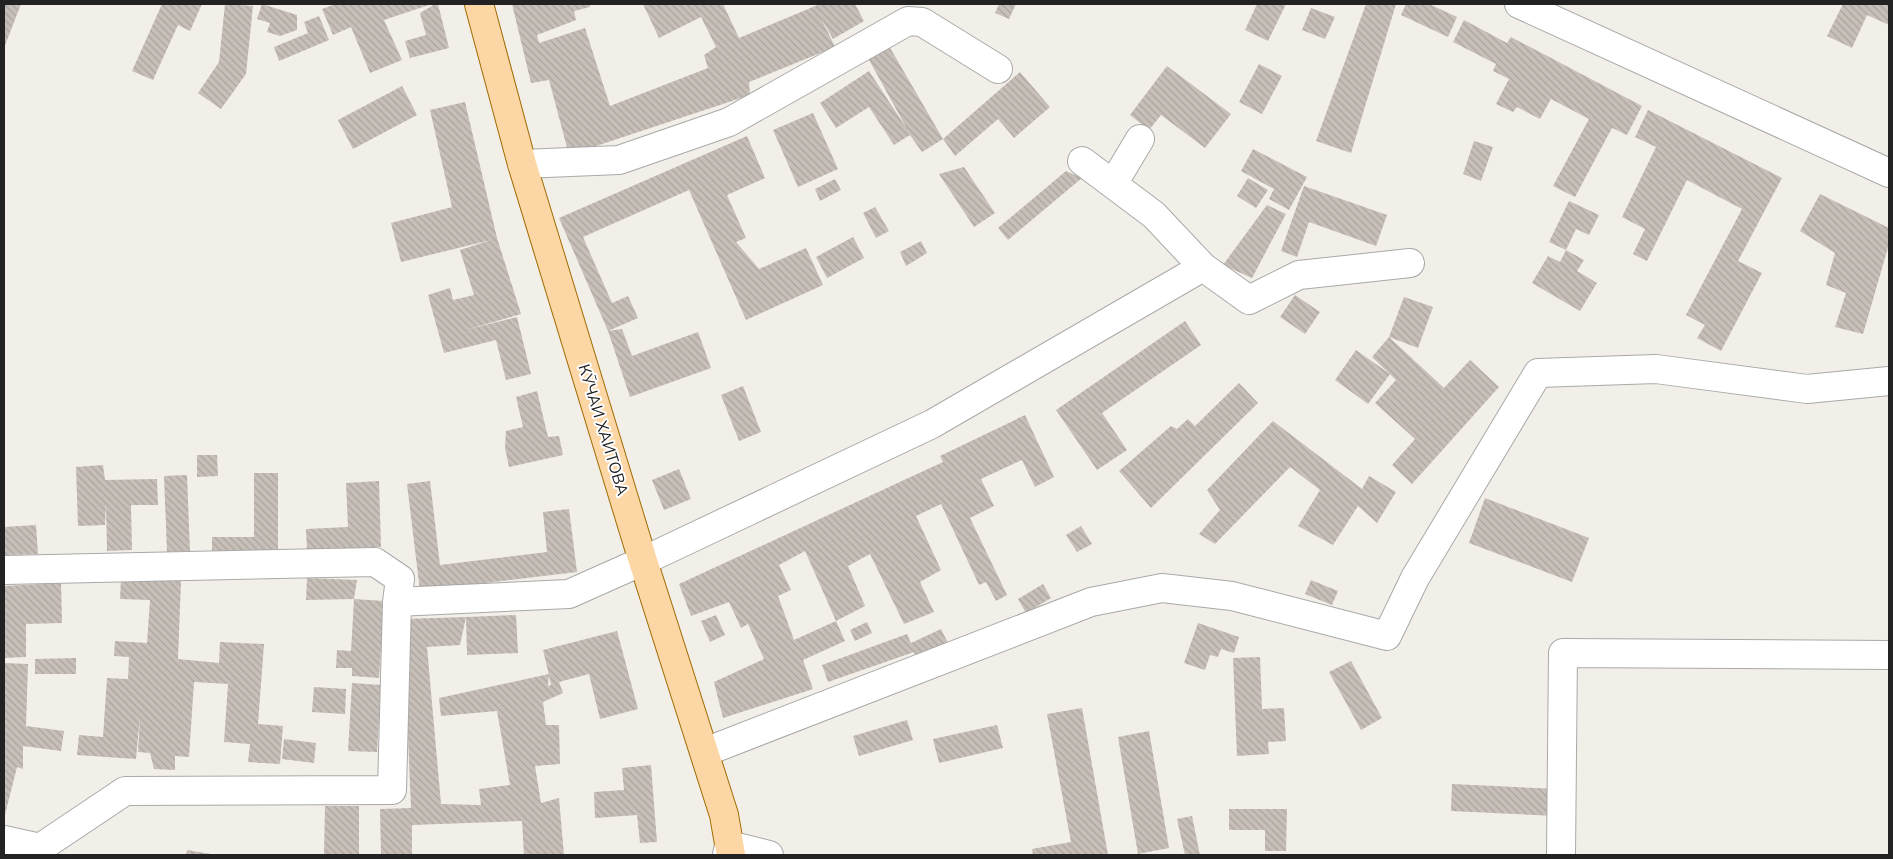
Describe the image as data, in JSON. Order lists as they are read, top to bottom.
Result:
{
  "streets": {
    "main road": ["КӮЧАИ ХАИТОВА"]
  }
}
